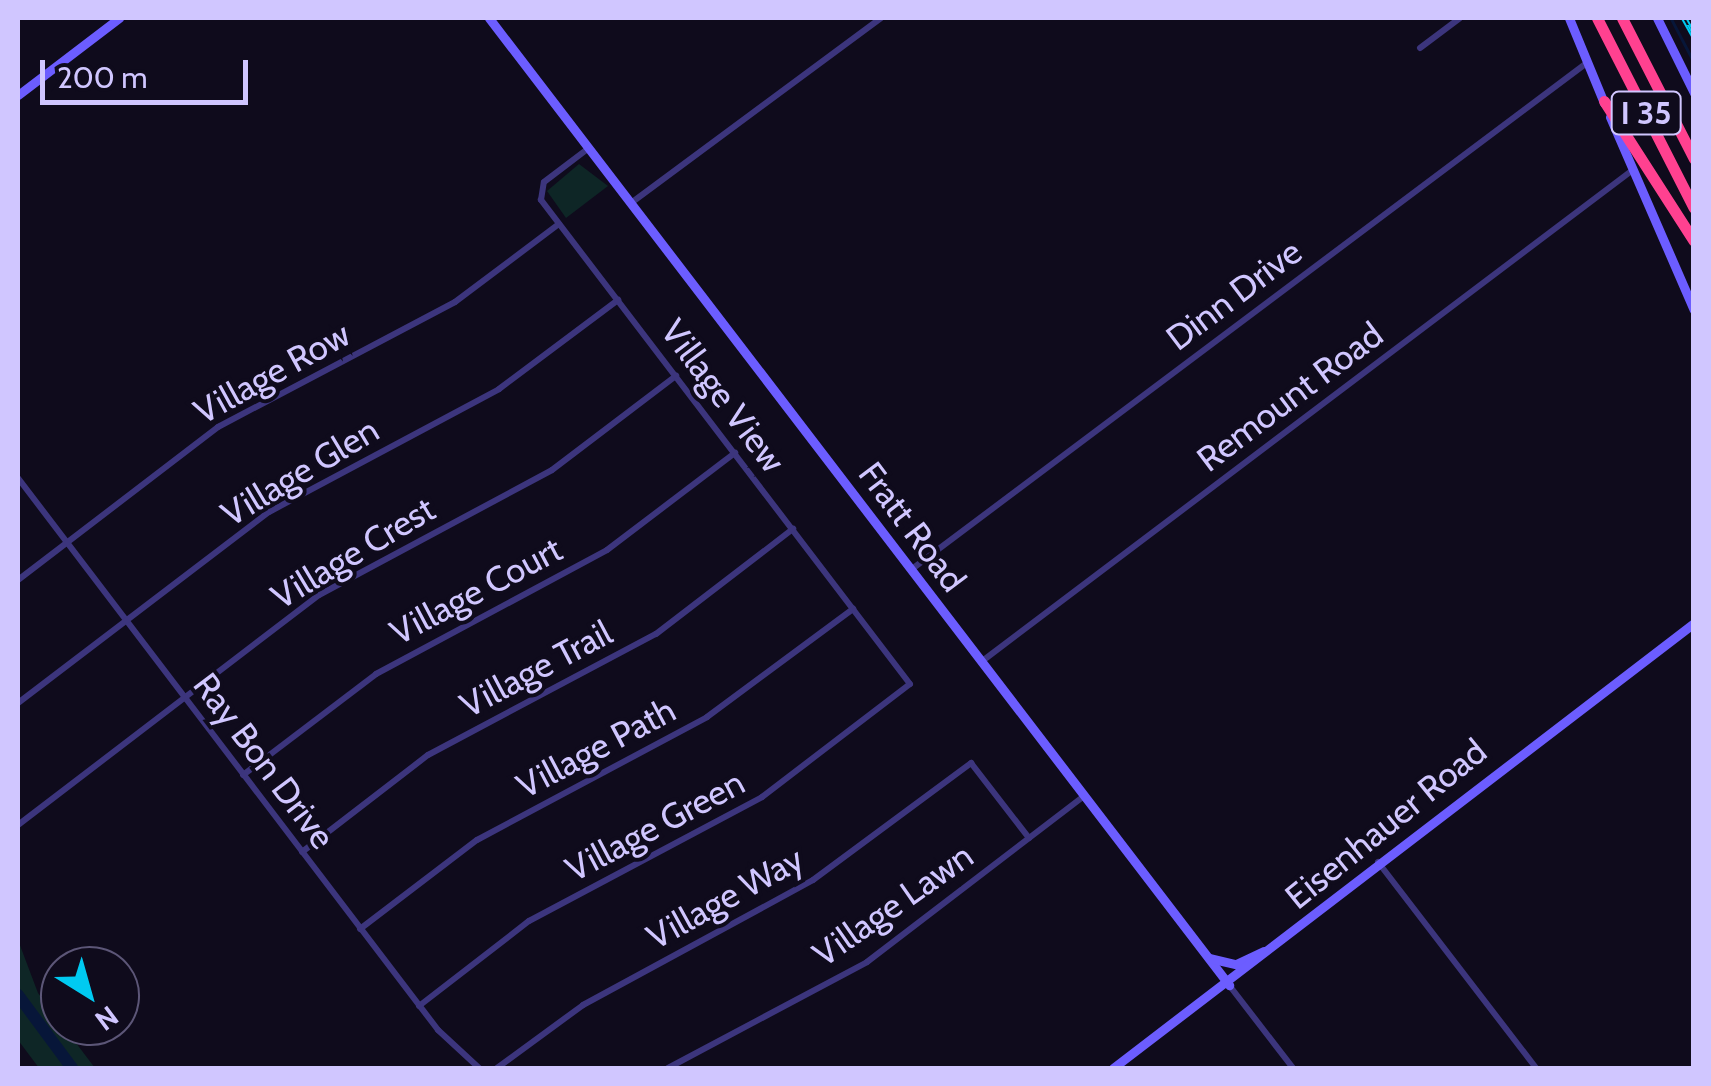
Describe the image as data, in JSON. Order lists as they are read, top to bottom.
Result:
{
  "streets": {
    "highway": ["I 35"],
    "main road": ["Fratt Road", "Eisenhauer Road"],
    "street": [
      "Dinn Drive",
      "Village Row",
      "Village View",
      "Remount Road",
      "Village Glen",
      "Village Crest",
      "Village Court",
      "Village Trail",
      "Village Path",
      "Ray Bon Drive",
      "Village Green",
      "Village Way",
      "Village Lawn"
    ]
  },
  "crossings": [
    ["Dinn Drive", "Fratt Road"],
    ["Village Row", "Village View"],
    ["Village Row", "Ray Bon Drive"],
    ["Village View", "Village Glen"],
    ["Village View", "Fratt Road"],
    ["Village View", "Village Crest"],
    ["Village View", "Village Court"],
    ["Village View", "Village Trail"],
    ["Village View", "Village Path"],
    ["Village View", "Village Green"],
    ["Remount Road", "Fratt Road"],
    ["Village Glen", "Ray Bon Drive"],
    ["Fratt Road", "Eisenhauer Road"],
    ["Fratt Road", "Village Lawn"],
    ["Village Crest", "Ray Bon Drive"],
    ["Village Court", "Ray Bon Drive"],
    ["Village Trail", "Ray Bon Drive"],
    ["Village Path", "Ray Bon Drive"],
    ["Ray Bon Drive", "Village Green"],
    ["Village Way", "Village Lawn"]
  ],
  "scale_bar": "200 m",
  "north": "bottom right"
}
